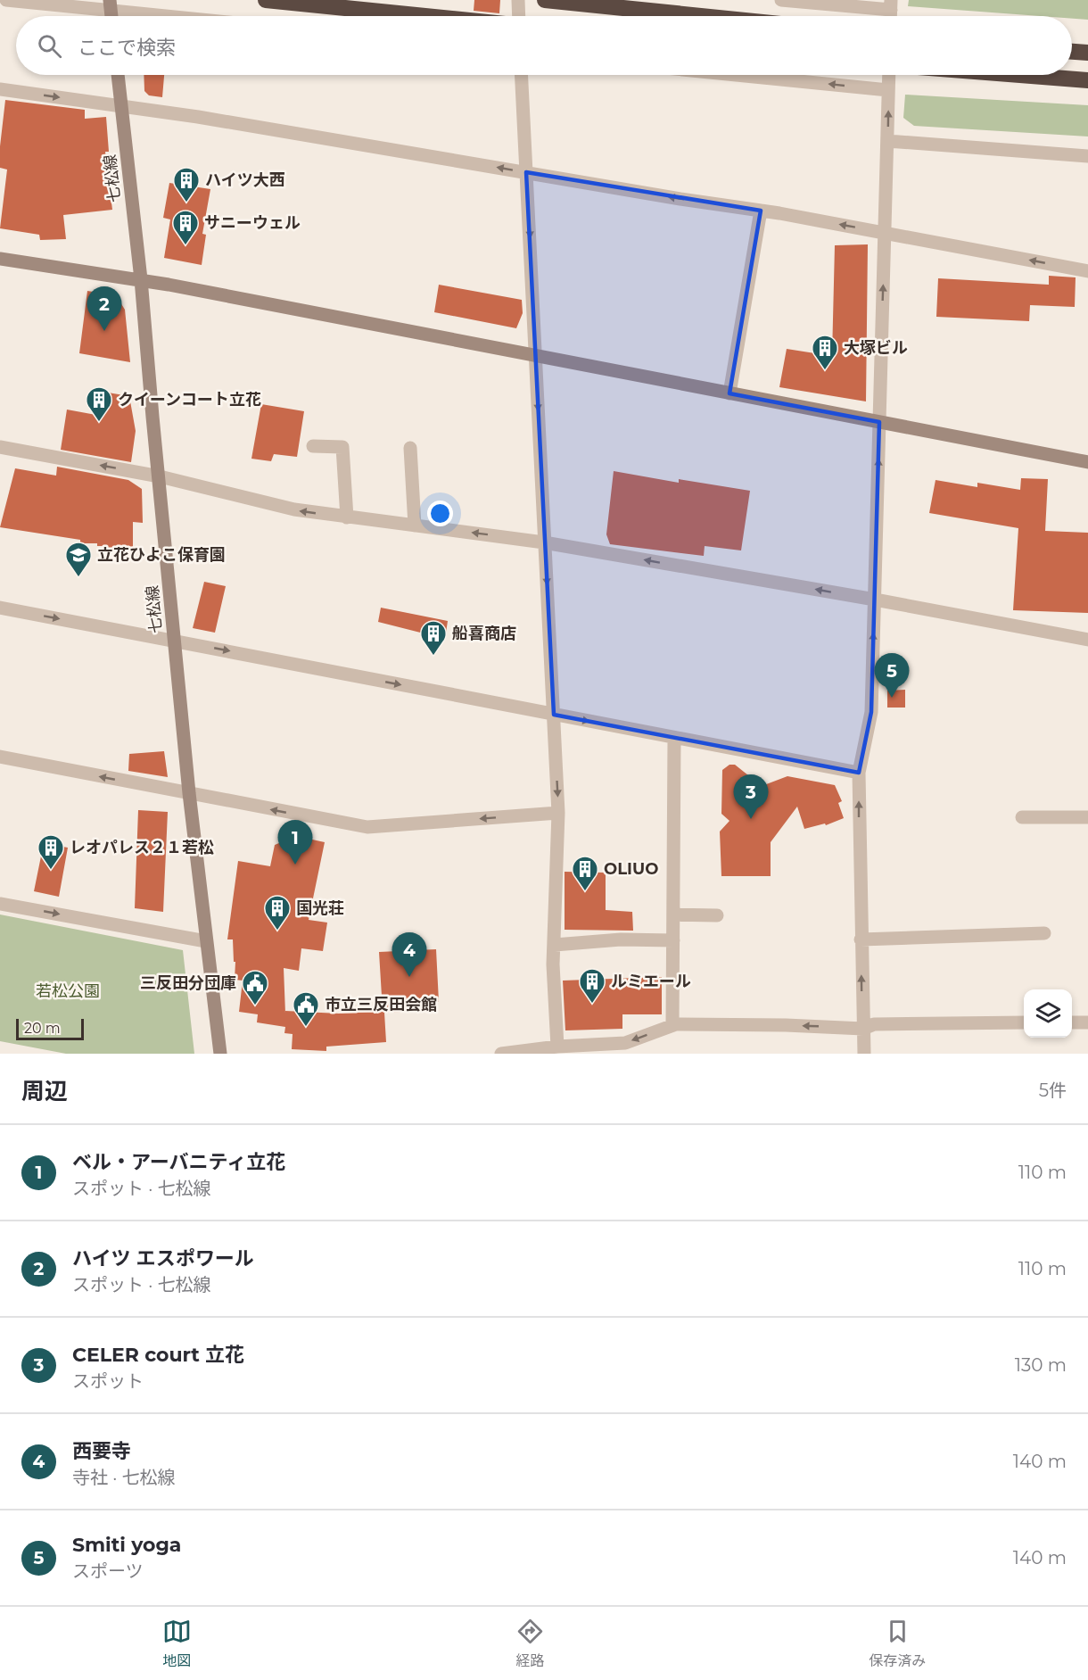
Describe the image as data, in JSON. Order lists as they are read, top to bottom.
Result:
{
  "streets": {
    "street": ["七松線"]
  },
  "parks": ["若松公園"],
  "places": {
    "building": [
      "ハイツ大西",
      "サニーウェル",
      "大塚ビル",
      "クイーンコート立花",
      "船喜商店",
      "レオパレス２１若松",
      "OLIUO",
      "国光荘",
      "ルミエール"
    ],
    "school or university": ["立花ひよこ保育園"],
    "public building": ["三反田分団庫", "市立三反田会館"]
  },
  "scale_bar": "20 m",
  "page": {
    "search": "ここで検索",
    "pins": [
      "2",
      "5",
      "3",
      "1",
      "4"
    ],
    "scale": "20 m",
    "heading": ["周辺", "5件"],
    "list": [
      {
        "mark": "1",
        "name": "ベル・アーバニティ立花",
        "note": "スポット · 七松線",
        "value": "110 m"
      },
      {
        "mark": "2",
        "name": "ハイツ エスポワール",
        "note": "スポット · 七松線",
        "value": "110 m"
      },
      {
        "mark": "3",
        "name": "CELER court 立花",
        "note": "スポット",
        "value": "130 m"
      },
      {
        "mark": "4",
        "name": "西要寺",
        "note": "寺社 · 七松線",
        "value": "140 m"
      },
      {
        "mark": "5",
        "name": "Smiti yoga",
        "note": "スポーツ",
        "value": "140 m"
      }
    ],
    "nav": ["地図", "経路", "保存済み"]
  }
}
